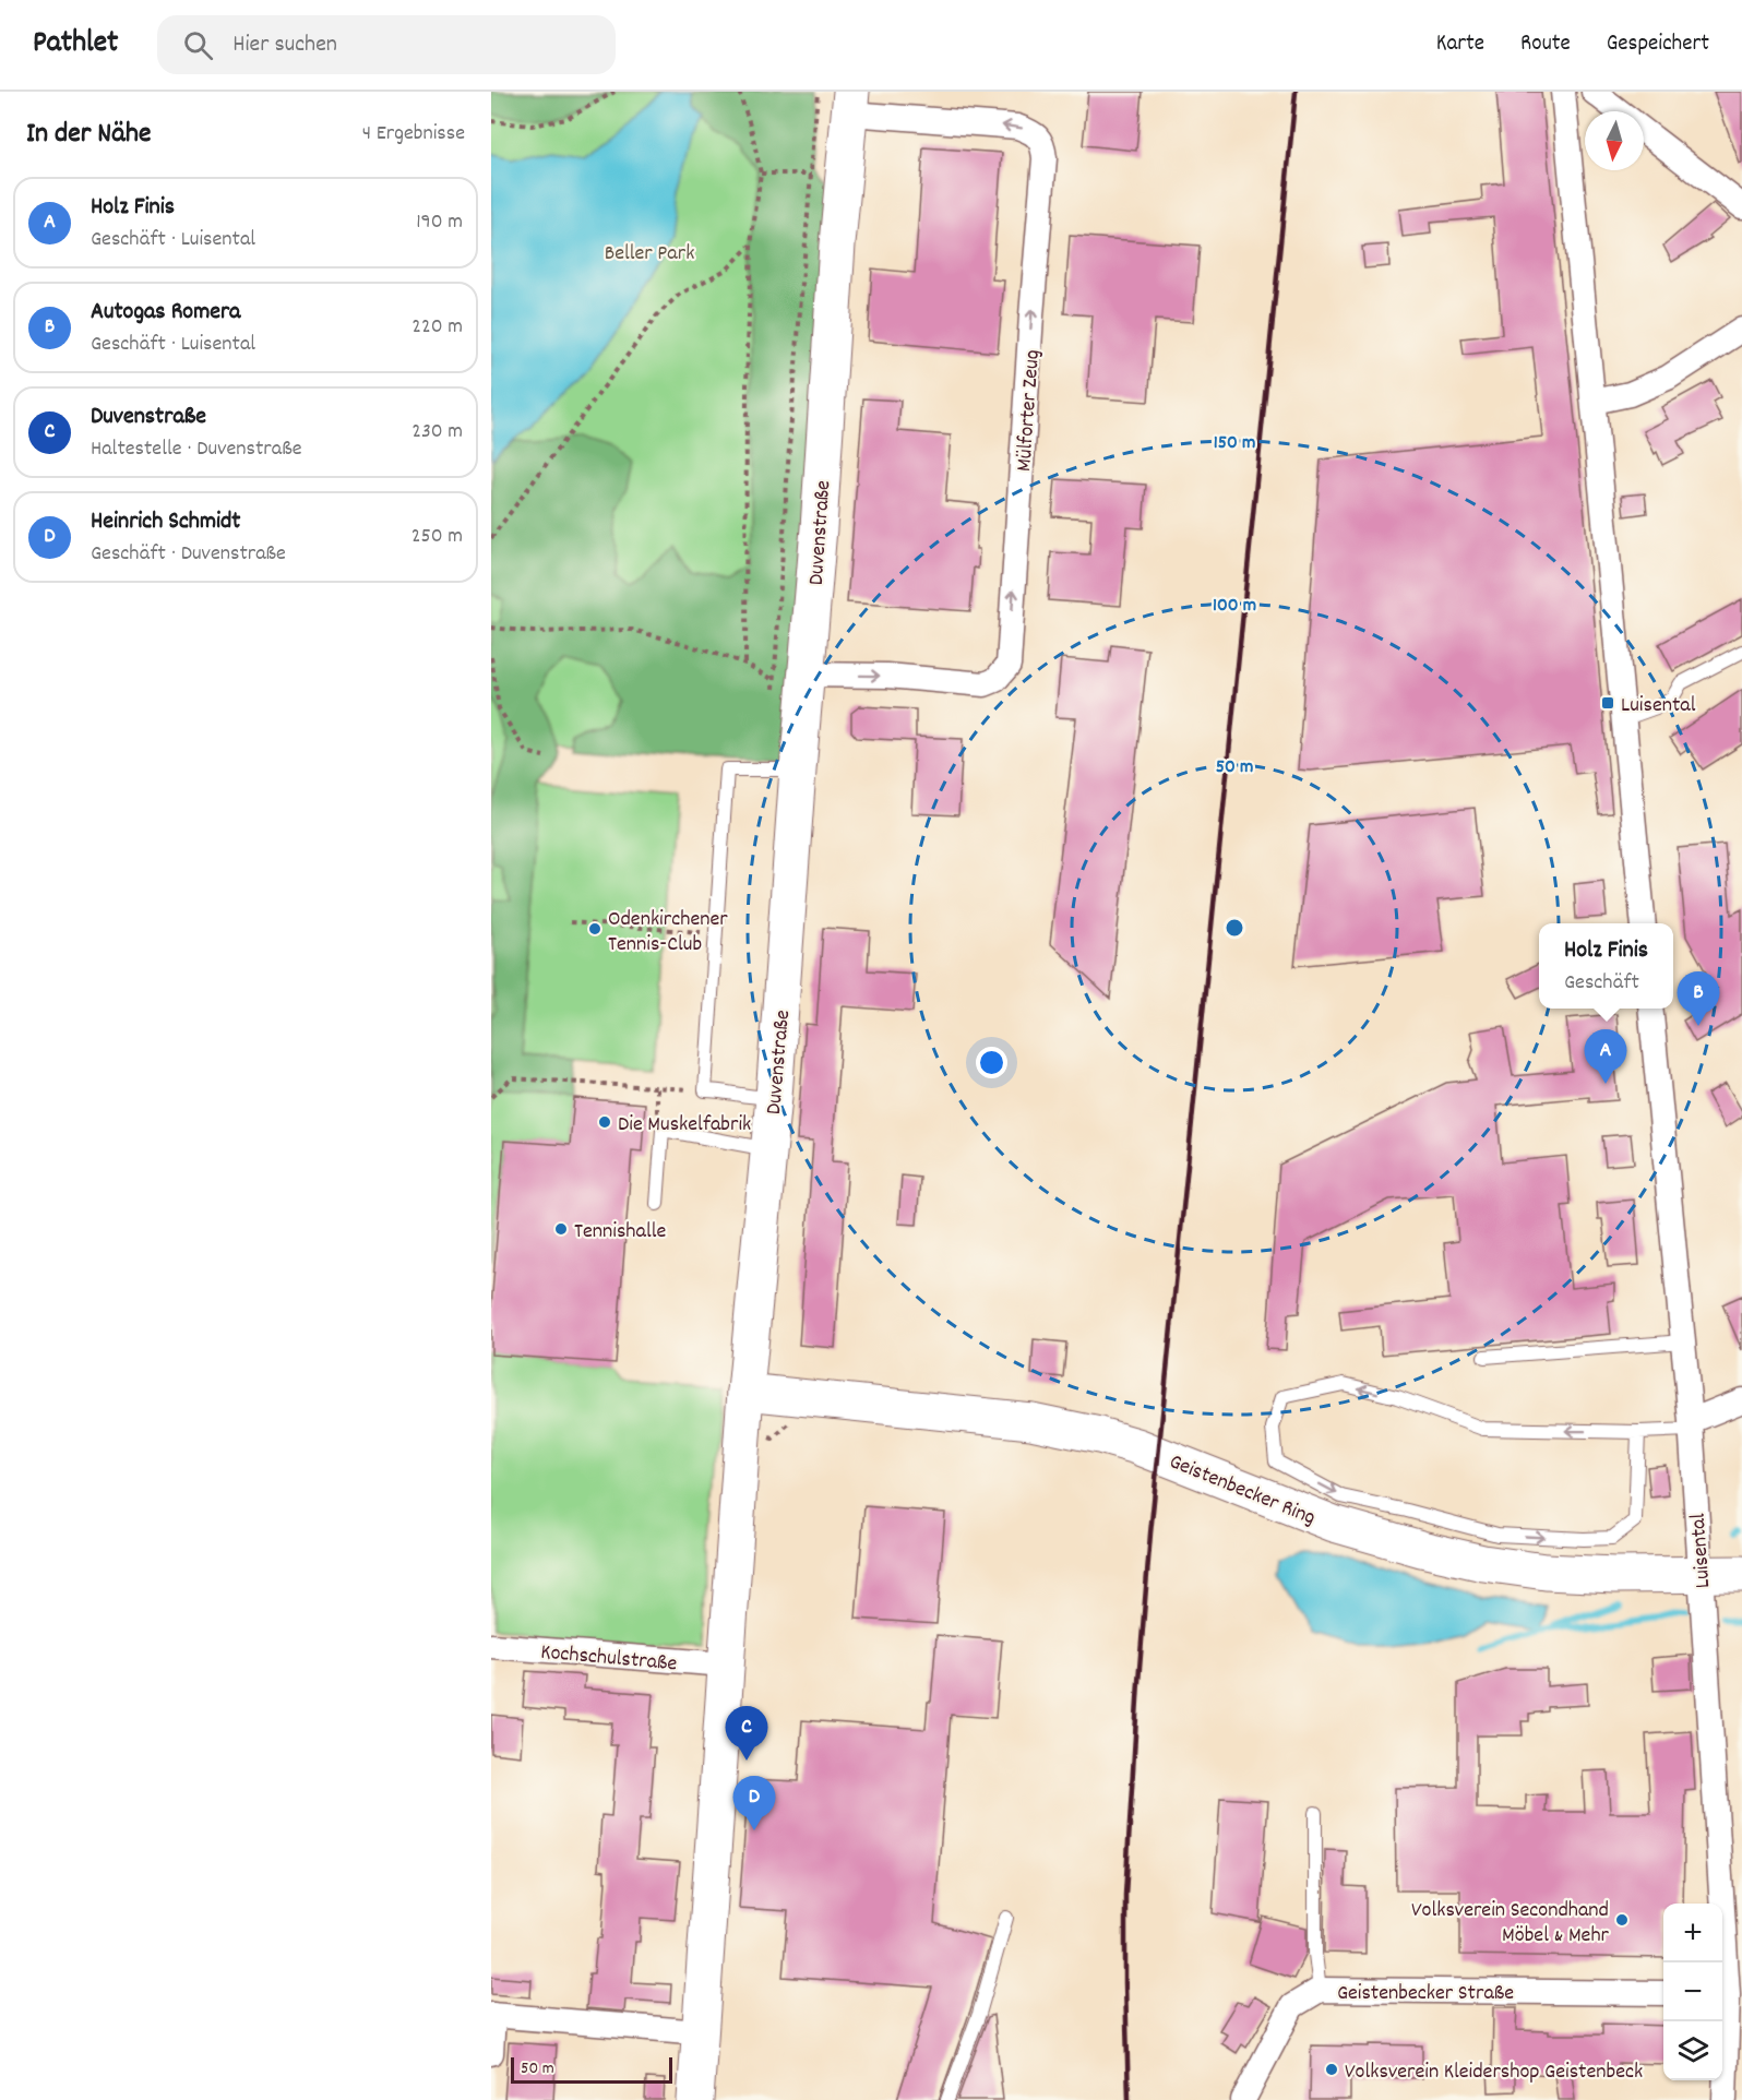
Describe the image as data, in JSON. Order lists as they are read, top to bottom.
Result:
{
  "streets": {
    "main road": ["Duvenstraße", "Geistenbecker Ring"],
    "street": [
      "Mülforter Zeug",
      "Luisental",
      "Kochschulstraße",
      "Geistenbecker Straße"
    ]
  },
  "crossings": [
    ["Mülforter Zeug", "Duvenstraße"],
    ["Duvenstraße", "Geistenbecker Ring"],
    ["Duvenstraße", "Kochschulstraße"],
    ["Geistenbecker Ring", "Luisental"]
  ],
  "parks": ["Beller Park"],
  "places": {
    "transit": ["Luisental"],
    "other": [
      "Odenkirchener Tennis-Club",
      "Die Muskelfabrik",
      "Tennishalle",
      "Volksverein Secondhand Möbel & Mehr",
      "Volksverein Kleidershop Geistenbeck"
    ]
  },
  "scale_bar": "50 m",
  "north": "bottom",
  "page": {
    "header": "Pathlet",
    "search": "Hier suchen",
    "nav": ["Karte", "Route", "Gespeichert"],
    "heading": ["In der Nähe", "4 Ergebnisse"],
    "list": [
      {
        "mark": "A",
        "name": "Holz Finis",
        "note": "Geschäft · Luisental",
        "value": "190 m"
      },
      {
        "mark": "B",
        "name": "Autogas Romera",
        "note": "Geschäft · Luisental",
        "value": "220 m"
      },
      {
        "mark": "C",
        "name": "Duvenstraße",
        "note": "Haltestelle · Duvenstraße",
        "value": "230 m"
      },
      {
        "mark": "D",
        "name": "Heinrich Schmidt",
        "note": "Geschäft · Duvenstraße",
        "value": "250 m"
      }
    ],
    "popup": ["Holz Finis", "Geschäft"],
    "pins": [
      "B",
      "A",
      "C",
      "D"
    ],
    "map_buttons": ["+", "−"],
    "scale": "50 m"
  },
  "rings": ["150 m", "100 m", "50 m"]
}
